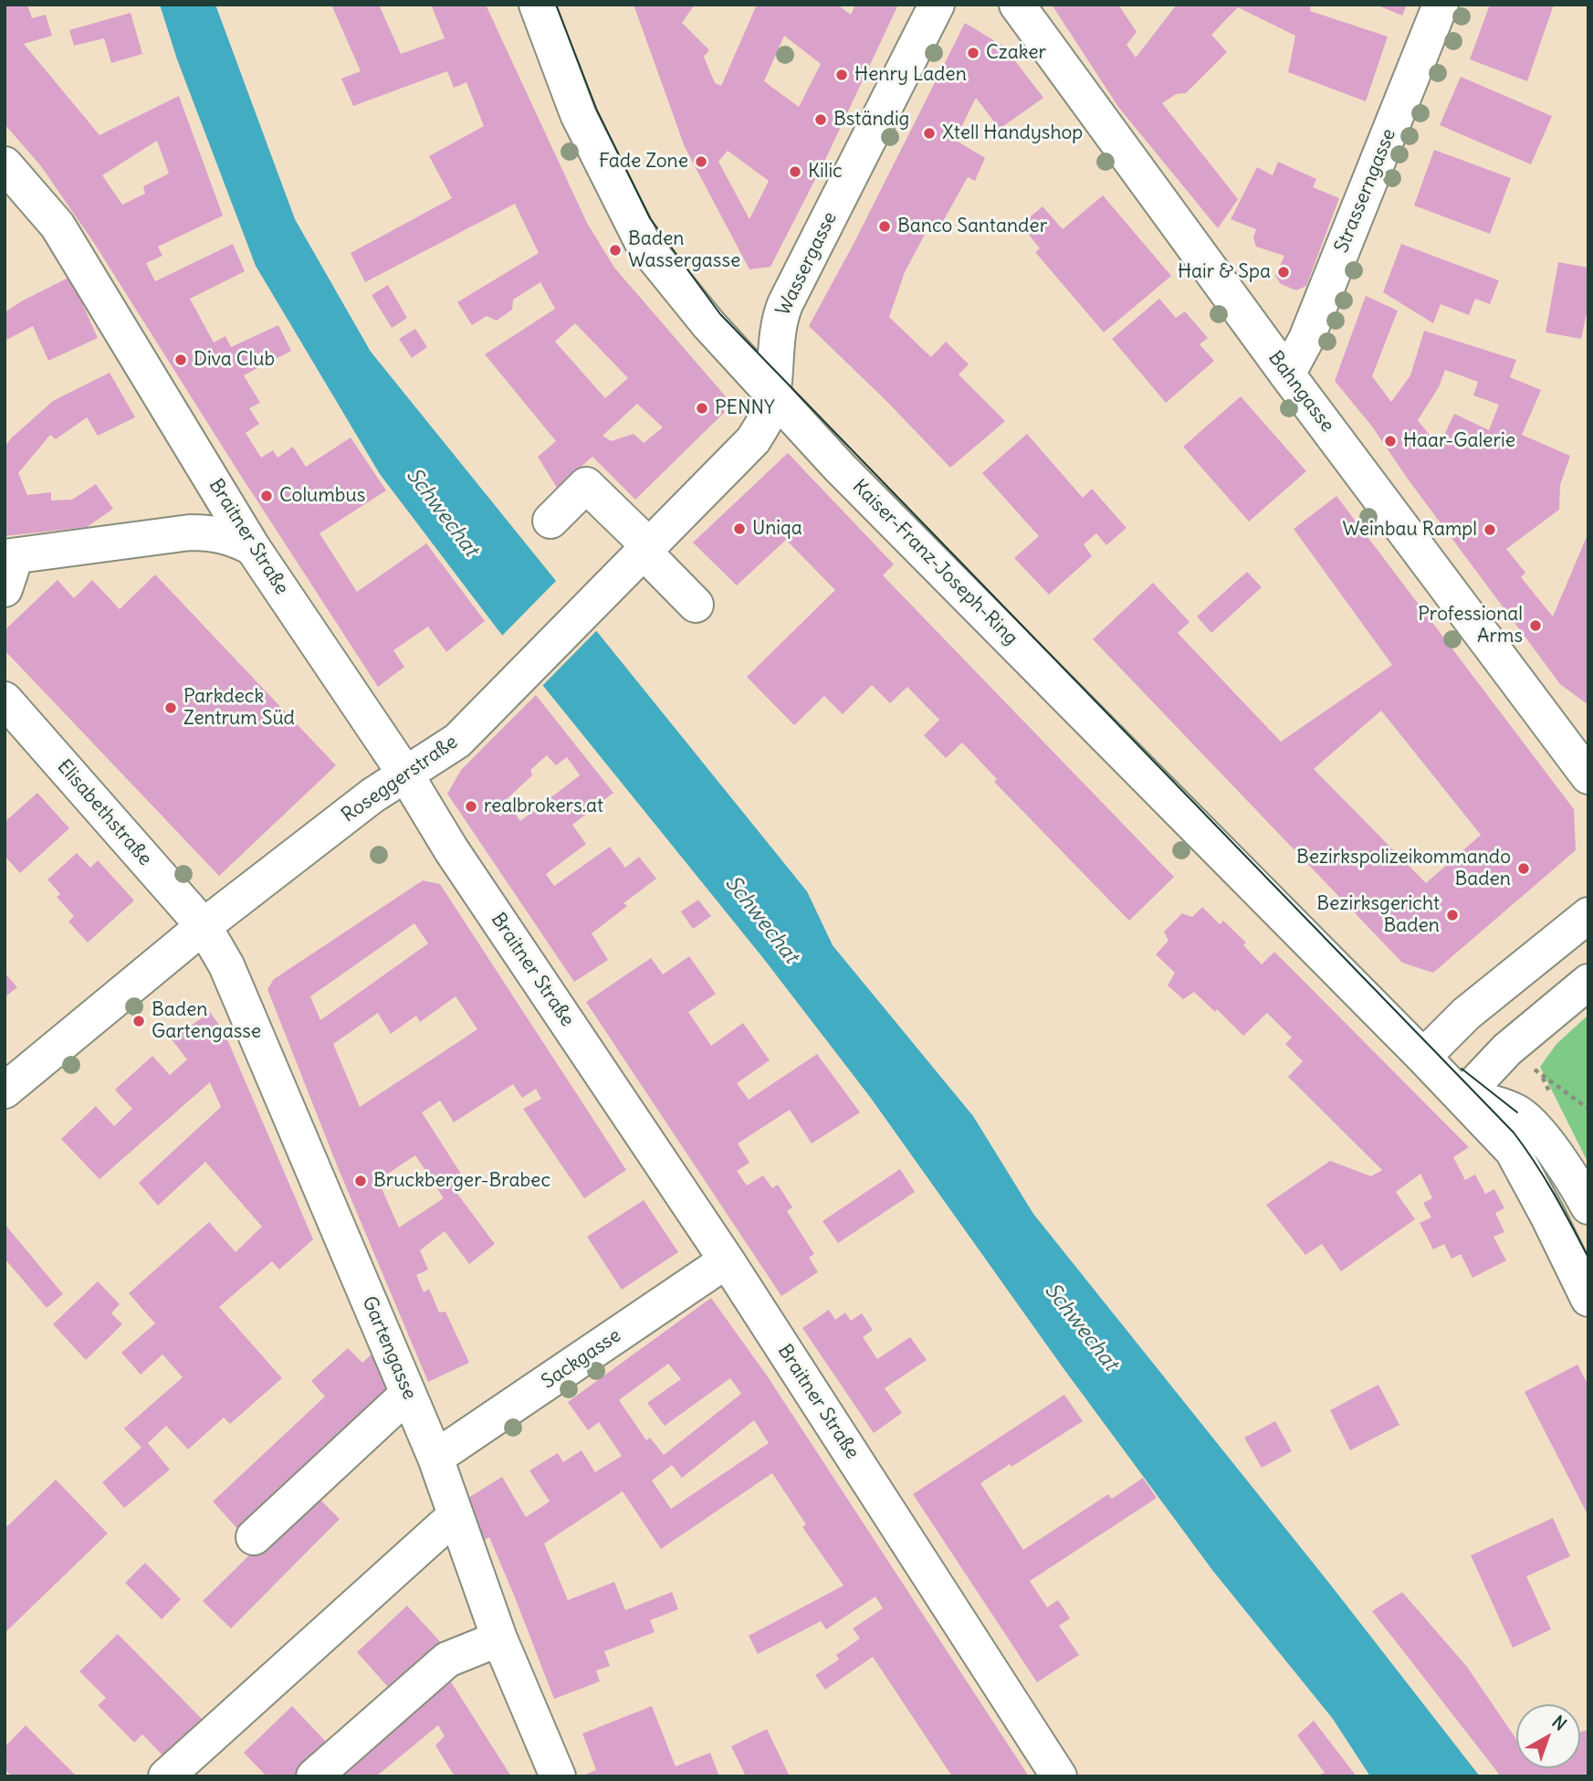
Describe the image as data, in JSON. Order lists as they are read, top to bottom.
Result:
{
  "streets": {
    "street": [
      "Strasserngasse",
      "Wassergasse",
      "Bahngasse",
      "Braitner Straße",
      "Kaiser-Franz-Joseph-Ring",
      "Roseggerstraße",
      "Elisabethstraße",
      "Gartengasse",
      "Sackgasse"
    ]
  },
  "crossings": [
    ["Strasserngasse", "Bahngasse"],
    ["Wassergasse", "Kaiser-Franz-Joseph-Ring"],
    ["Wassergasse", "Roseggerstraße"],
    ["Braitner Straße", "Roseggerstraße"],
    ["Braitner Straße", "Sackgasse"],
    ["Kaiser-Franz-Joseph-Ring", "Roseggerstraße"],
    ["Roseggerstraße", "Elisabethstraße"],
    ["Roseggerstraße", "Gartengasse"],
    ["Elisabethstraße", "Gartengasse"],
    ["Gartengasse", "Sackgasse"]
  ],
  "water": ["Schwechat"],
  "places": [
    "Czaker",
    "Henry Laden",
    "Bständig",
    "Xtell Handyshop",
    "Fade Zone",
    "Kilic",
    "Banco Santander",
    "Baden Wassergasse",
    "Hair & Spa",
    "Diva Club",
    "PENNY",
    "Haar-Galerie",
    "Columbus",
    "Uniqa",
    "Weinbau Rampl",
    "Professional Arms",
    "Parkdeck Zentrum Süd",
    "realbrokers.at",
    "Bezirkspolizeikommando Baden",
    "Bezirksgericht Baden",
    "Baden Gartengasse",
    "Bruckberger-Brabec"
  ],
  "north": "top right"
}
